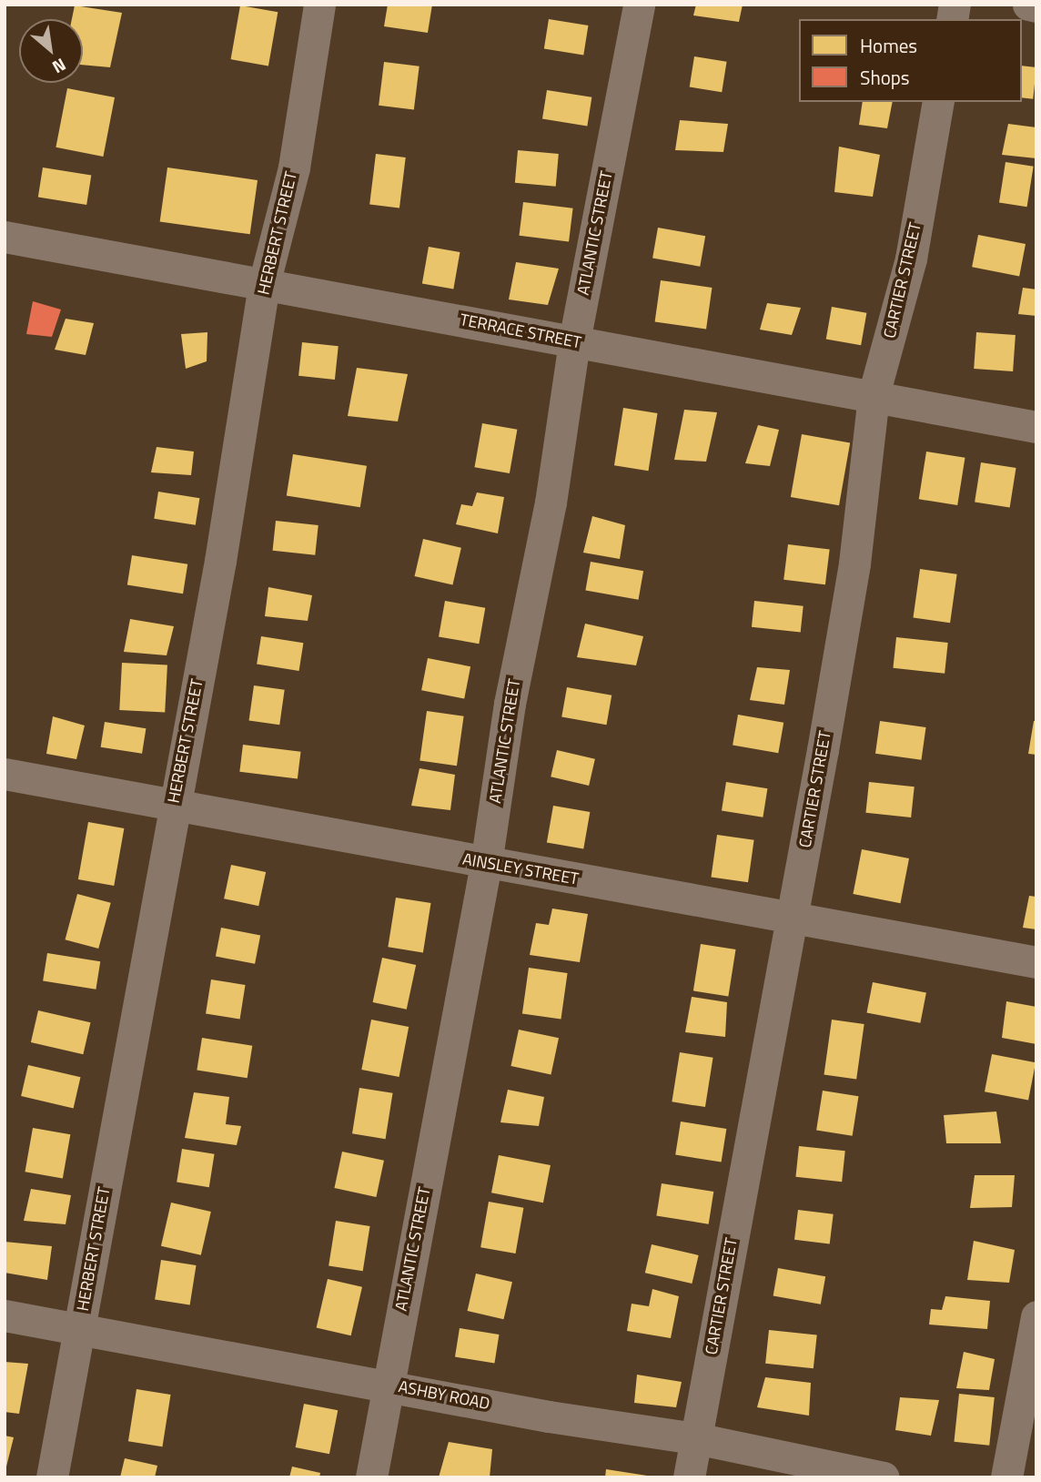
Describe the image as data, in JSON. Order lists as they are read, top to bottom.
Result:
{
  "streets": {
    "street": [
      "HERBERT STREET",
      "ATLANTIC STREET",
      "CARTIER STREET",
      "TERRACE STREET",
      "AINSLEY STREET",
      "ASHBY ROAD"
    ]
  },
  "crossings": [
    ["HERBERT STREET", "TERRACE STREET"],
    ["HERBERT STREET", "AINSLEY STREET"],
    ["HERBERT STREET", "ASHBY ROAD"],
    ["ATLANTIC STREET", "TERRACE STREET"],
    ["ATLANTIC STREET", "AINSLEY STREET"],
    ["ATLANTIC STREET", "ASHBY ROAD"],
    ["CARTIER STREET", "TERRACE STREET"],
    ["CARTIER STREET", "AINSLEY STREET"],
    ["CARTIER STREET", "ASHBY ROAD"]
  ],
  "legend": ["Homes", "Shops"],
  "north": "bottom right"
}
